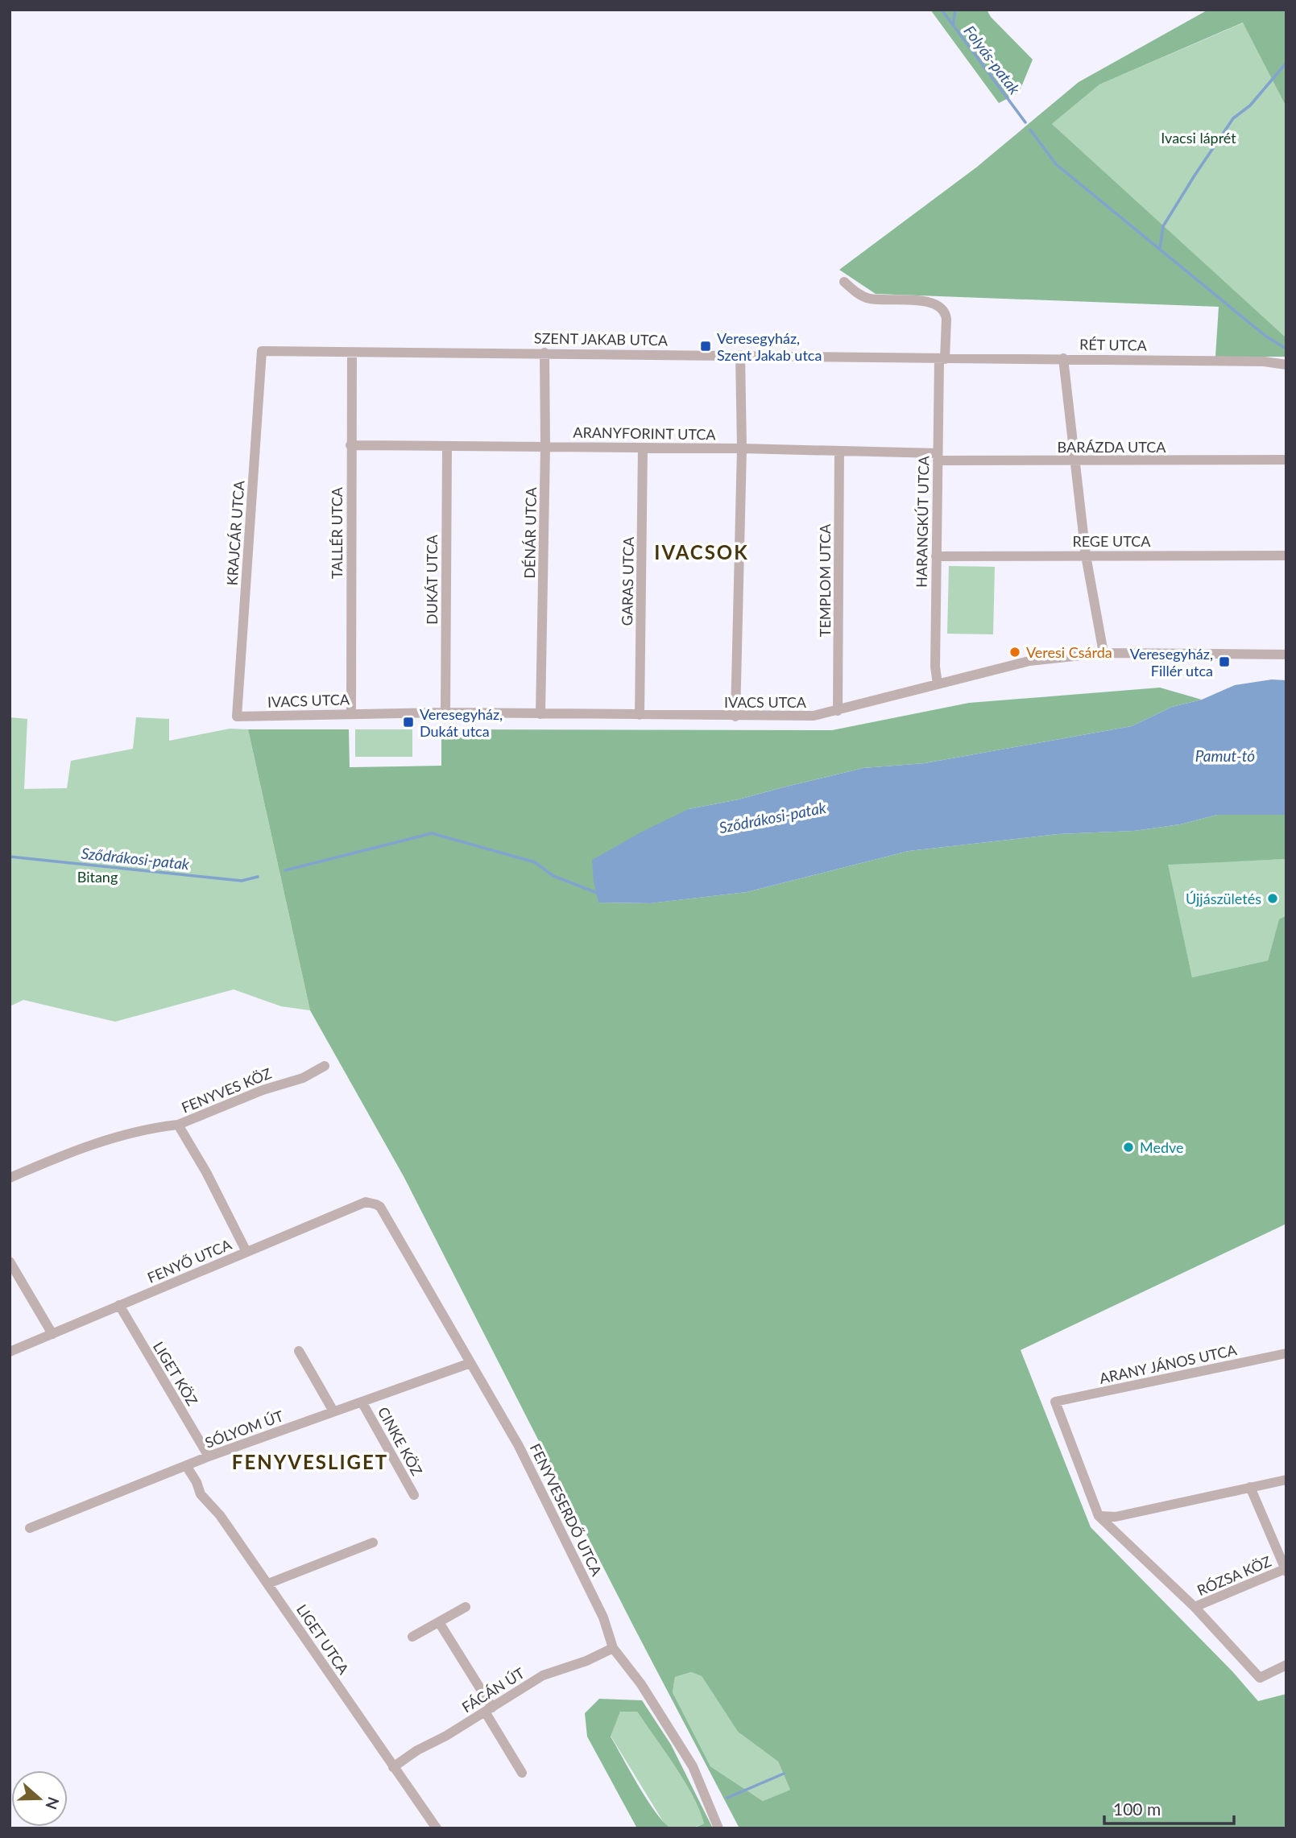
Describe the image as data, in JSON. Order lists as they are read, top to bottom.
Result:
{
  "streets": {
    "street": [
      "SZENT JAKAB UTCA",
      "RÉT UTCA",
      "ARANYFORINT UTCA",
      "BARÁZDA UTCA",
      "HARANGKÚT UTCA",
      "KRAJCÁR UTCA",
      "TALLÉR UTCA",
      "DÉNÁR UTCA",
      "REGE UTCA",
      "DUKÁT UTCA",
      "TEMPLOM UTCA",
      "GARAS UTCA",
      "IVACS UTCA",
      "FENYVES KÖZ",
      "FENYŐ UTCA",
      "ARANY JÁNOS UTCA",
      "LIGET KÖZ",
      "SÓLYOM ÚT",
      "CINKE KÖZ",
      "FENYVESERDŐ UTCA",
      "RÓZSA KÖZ",
      "LIGET UTCA",
      "FÁCÁN ÚT"
    ]
  },
  "crossings": [
    ["SZENT JAKAB UTCA", "RÉT UTCA"],
    ["SZENT JAKAB UTCA", "HARANGKÚT UTCA"],
    ["SZENT JAKAB UTCA", "KRAJCÁR UTCA"],
    ["SZENT JAKAB UTCA", "TALLÉR UTCA"],
    ["SZENT JAKAB UTCA", "DÉNÁR UTCA"],
    ["RÉT UTCA", "HARANGKÚT UTCA"],
    ["ARANYFORINT UTCA", "BARÁZDA UTCA"],
    ["ARANYFORINT UTCA", "HARANGKÚT UTCA"],
    ["ARANYFORINT UTCA", "TALLÉR UTCA"],
    ["ARANYFORINT UTCA", "DÉNÁR UTCA"],
    ["ARANYFORINT UTCA", "DUKÁT UTCA"],
    ["ARANYFORINT UTCA", "TEMPLOM UTCA"],
    ["ARANYFORINT UTCA", "GARAS UTCA"],
    ["BARÁZDA UTCA", "HARANGKÚT UTCA"],
    ["HARANGKÚT UTCA", "REGE UTCA"],
    ["HARANGKÚT UTCA", "IVACS UTCA"],
    ["KRAJCÁR UTCA", "IVACS UTCA"],
    ["TALLÉR UTCA", "IVACS UTCA"],
    ["DÉNÁR UTCA", "IVACS UTCA"],
    ["DUKÁT UTCA", "IVACS UTCA"],
    ["TEMPLOM UTCA", "IVACS UTCA"],
    ["GARAS UTCA", "IVACS UTCA"],
    ["FENYVES KÖZ", "FENYŐ UTCA"],
    ["FENYŐ UTCA", "LIGET KÖZ"],
    ["FENYŐ UTCA", "FENYVESERDŐ UTCA"],
    ["LIGET KÖZ", "SÓLYOM ÚT"],
    ["SÓLYOM ÚT", "CINKE KÖZ"],
    ["SÓLYOM ÚT", "FENYVESERDŐ UTCA"],
    ["SÓLYOM ÚT", "LIGET UTCA"],
    ["FENYVESERDŐ UTCA", "FÁCÁN ÚT"],
    ["LIGET UTCA", "FÁCÁN ÚT"]
  ],
  "districts": ["IVACSOK", "FENYVESLIGET"],
  "water": ["Folyás-patak", "Pamut-tó", "Sződrákosi-patak"],
  "parks": ["Ivacsi láprét", "Bitang"],
  "places": {
    "transit": ["Veresegyház, Szent Jakab utca", "Veresegyház, Fillér utca", "Veresegyház, Dukát utca"],
    "other": ["Veresi Csárda", "Újjászületés", "Medve"]
  },
  "scale_bar": "100 m",
  "north": "right"
}
